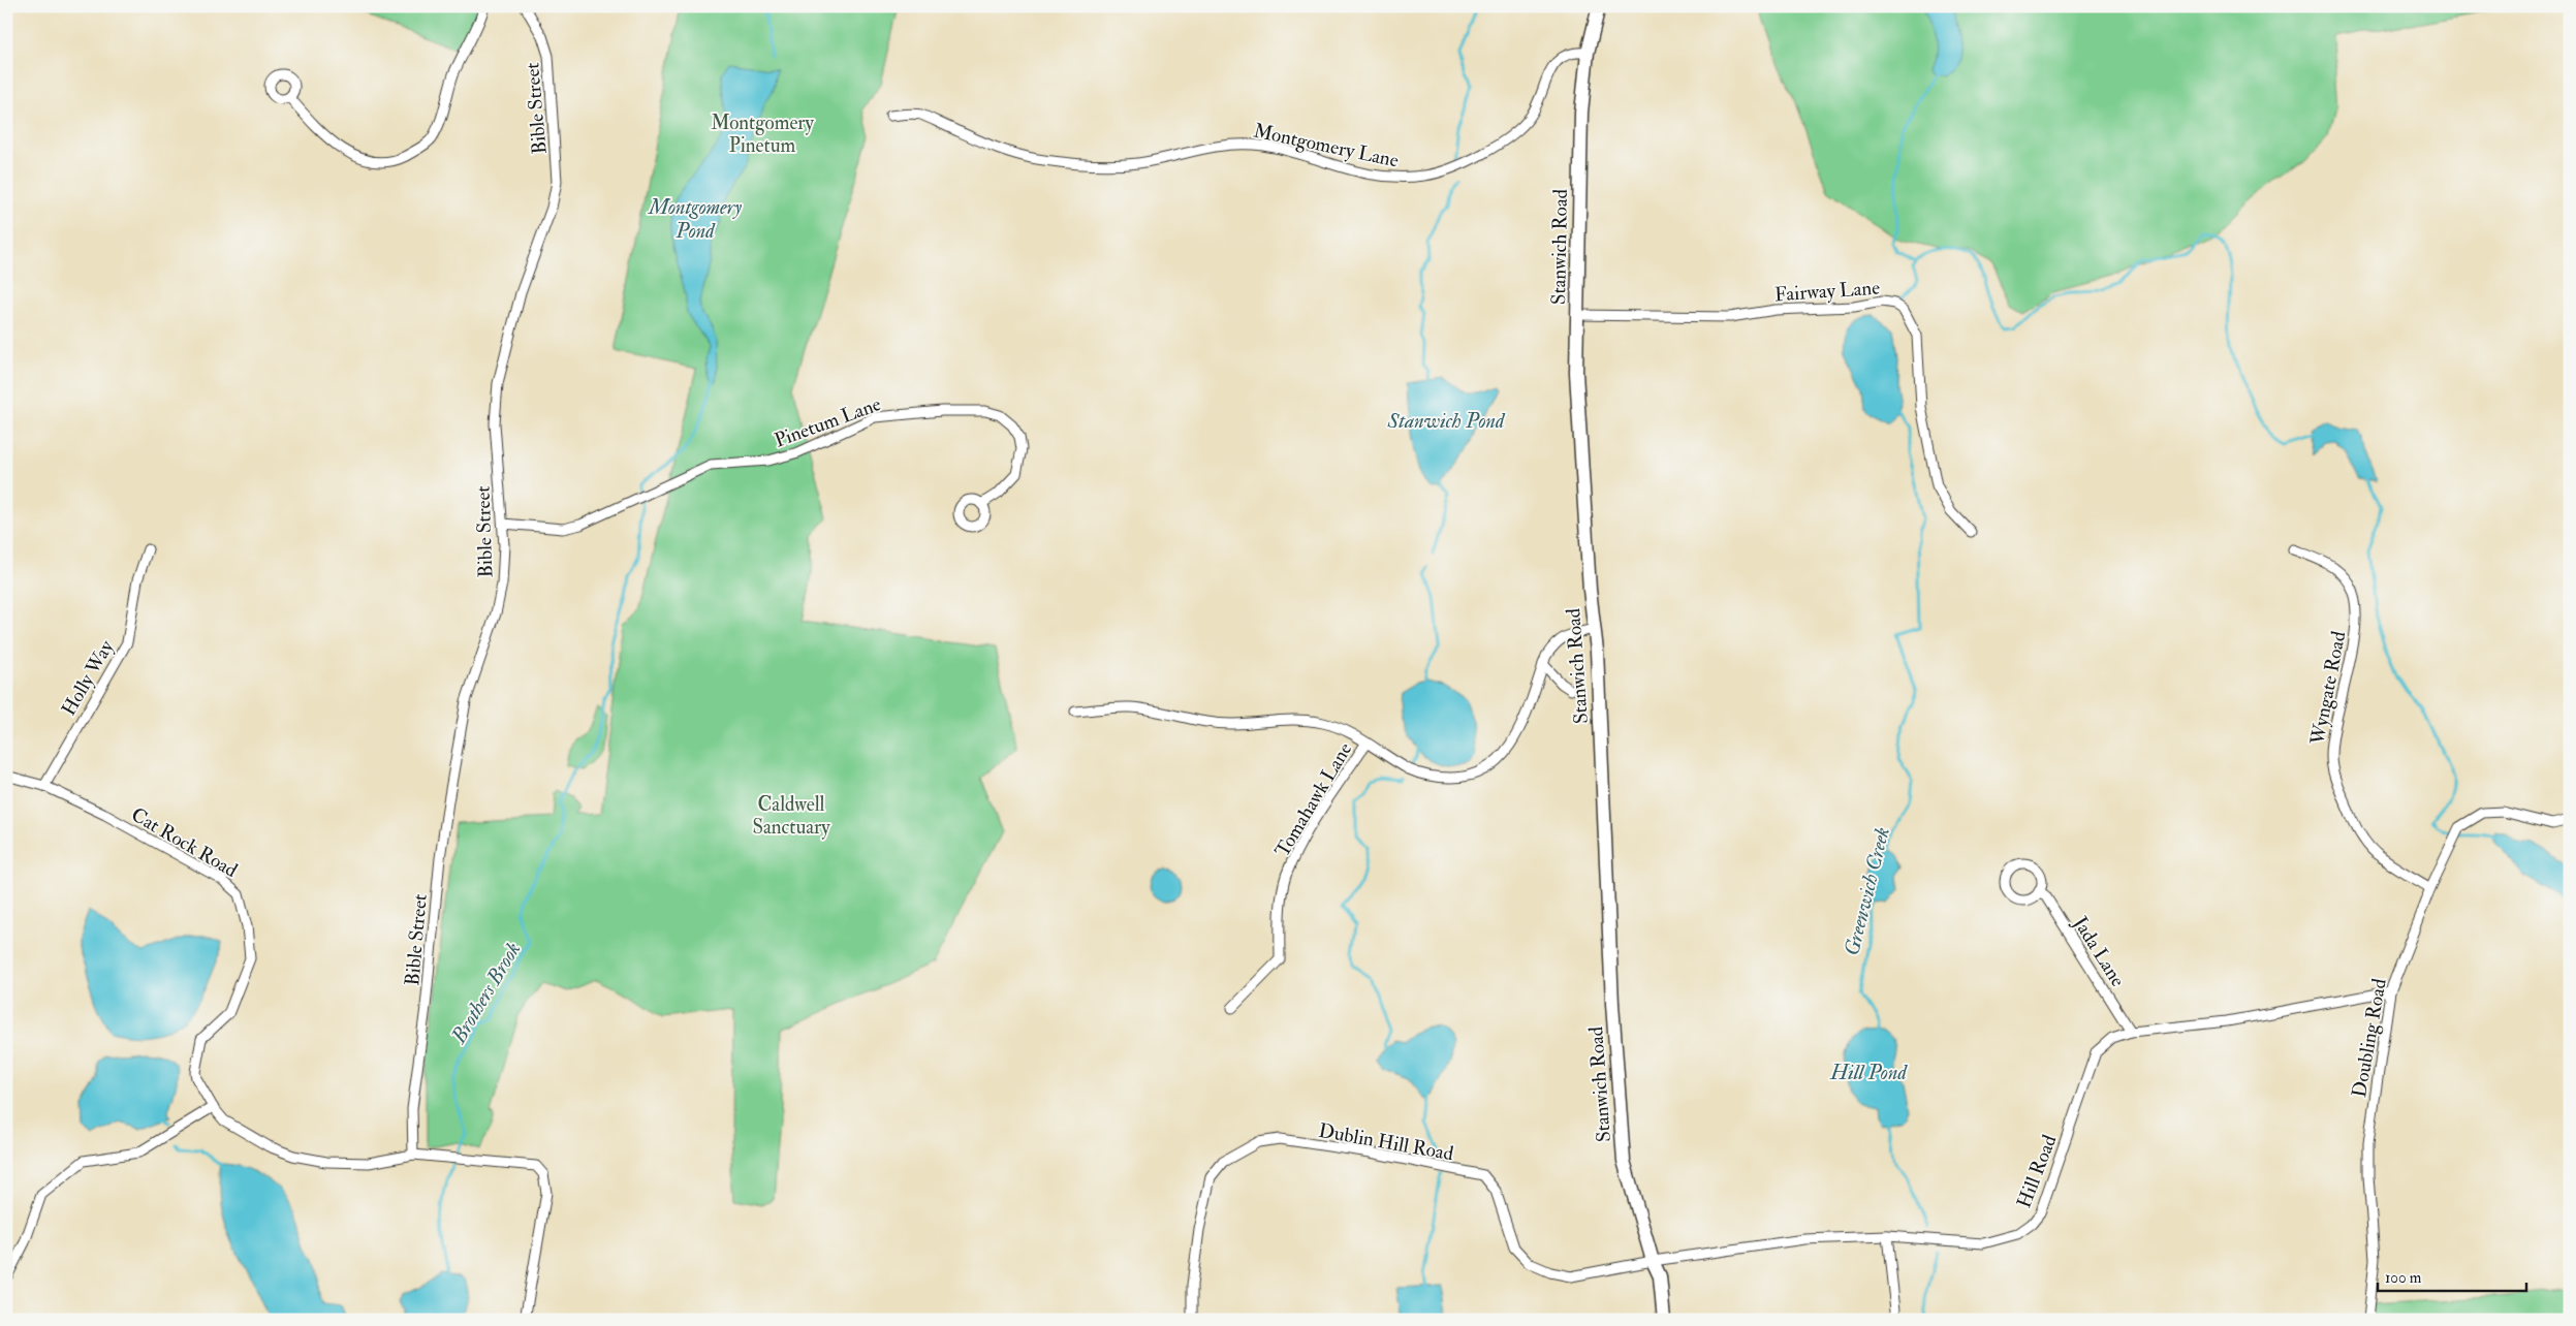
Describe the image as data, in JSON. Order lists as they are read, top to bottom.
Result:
{
  "streets": {
    "street": [
      "Bible Street",
      "Montgomery Lane",
      "Stanwich Road",
      "Fairway Lane",
      "Pinetum Lane",
      "Holly Way",
      "Wyngate Road",
      "Tomahawk Lane",
      "Cat Rock Road",
      "Jada Lane",
      "Doubling Road",
      "Dublin Hill Road",
      "Hill Road"
    ]
  },
  "crossings": [
    ["Bible Street", "Pinetum Lane"],
    ["Bible Street", "Cat Rock Road"],
    ["Montgomery Lane", "Stanwich Road"],
    ["Stanwich Road", "Fairway Lane"],
    ["Stanwich Road", "Dublin Hill Road"],
    ["Stanwich Road", "Hill Road"],
    ["Holly Way", "Cat Rock Road"],
    ["Wyngate Road", "Doubling Road"],
    ["Jada Lane", "Hill Road"],
    ["Doubling Road", "Hill Road"],
    ["Dublin Hill Road", "Hill Road"]
  ],
  "water": [
    "Montgomery Pond",
    "Stanwich Pond",
    "Greenwich Creek",
    "Brothers Brook",
    "Hill Pond"
  ],
  "parks": ["Montgomery Pinetum", "Caldwell Sanctuary"],
  "scale_bar": "100 m"
}
